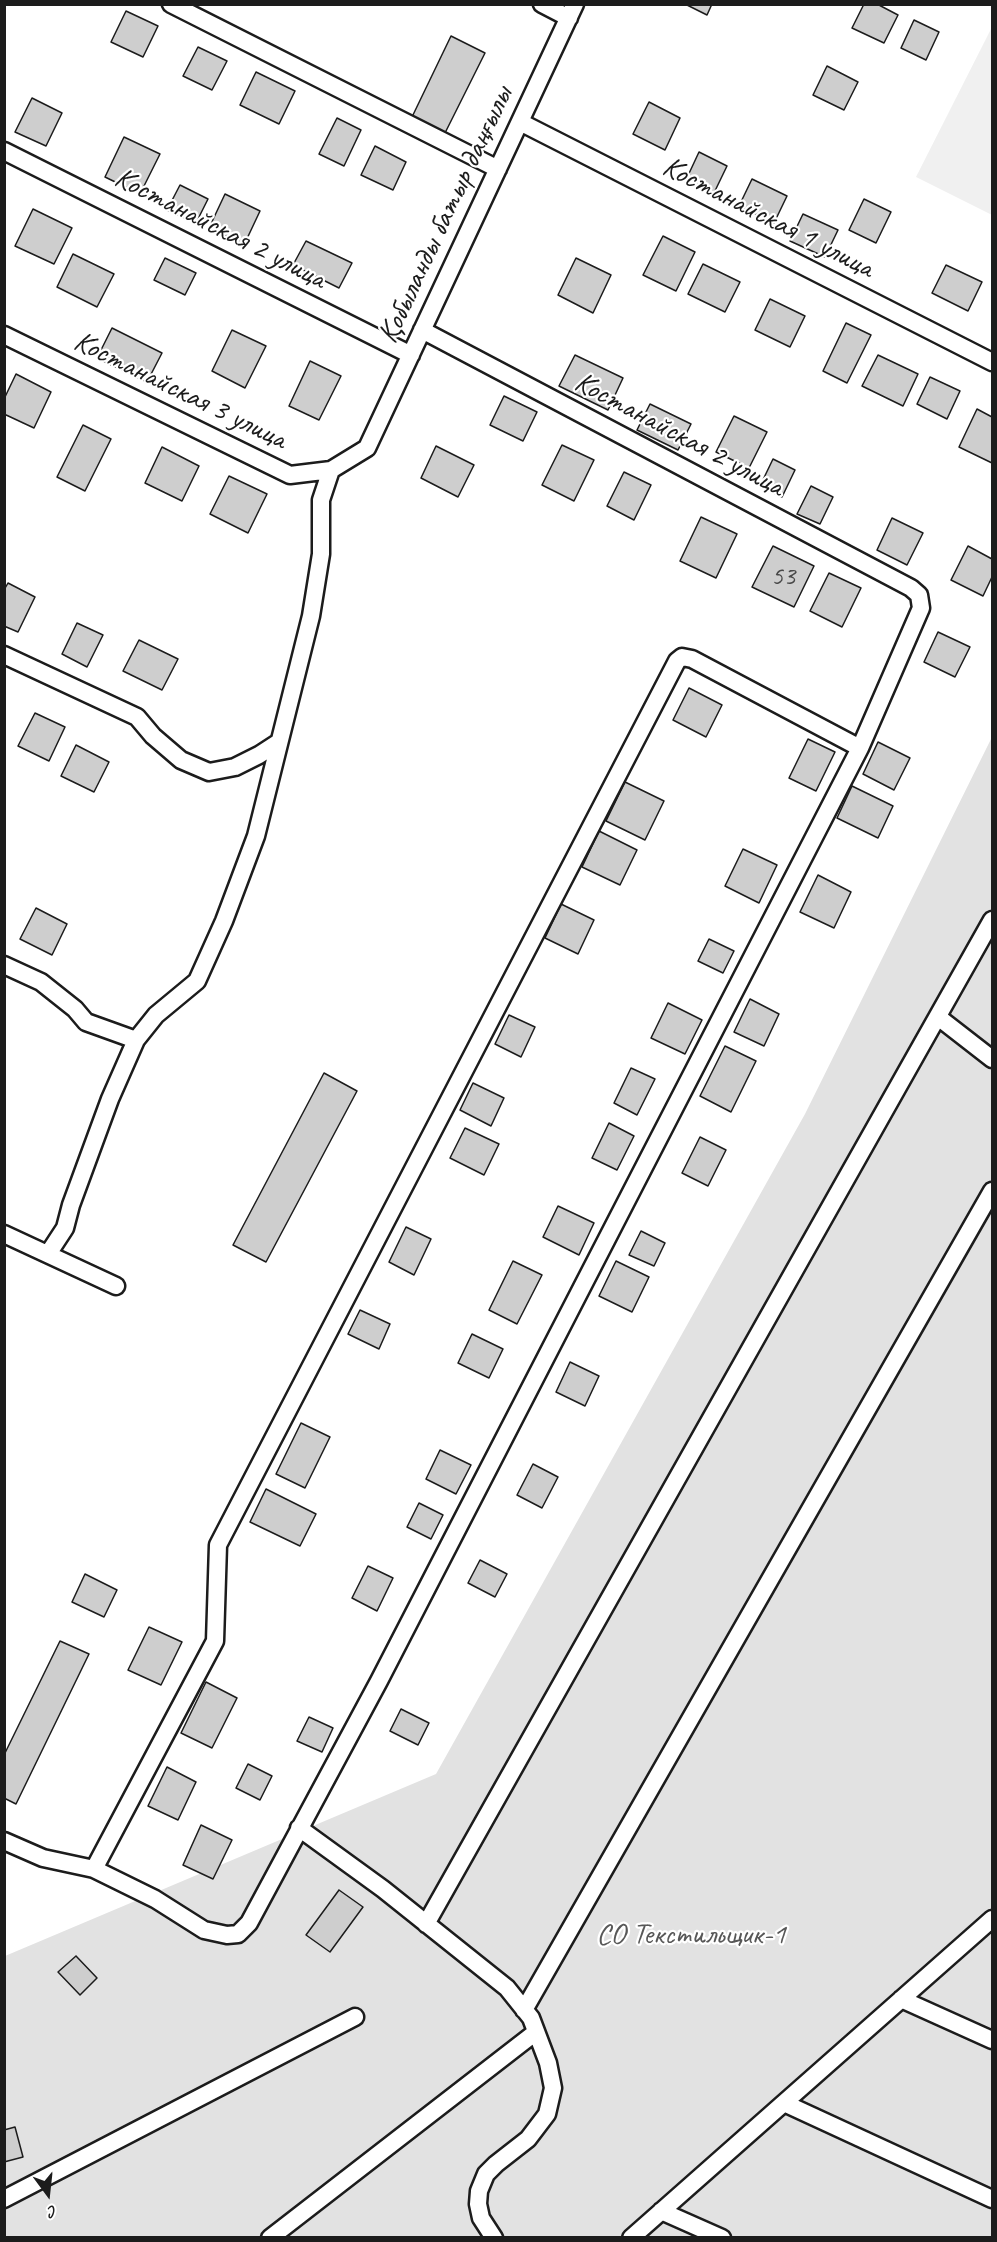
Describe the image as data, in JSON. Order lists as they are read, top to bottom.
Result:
{
  "streets": {
    "street": [
      "Қобыланды батыр даңғылы",
      "Костанайская 1 улица",
      "Костанайская 2 улица",
      "Костанайская 3 улица"
    ]
  },
  "crossings": [
    ["Қобыланды батыр даңғылы", "Костанайская 1 улица"],
    ["Қобыланды батыр даңғылы", "Костанайская 2 улица"],
    ["Қобыланды батыр даңғылы", "Костанайская 3 улица"]
  ],
  "parks": ["СО Текстильщик-1"],
  "house_numbers": ["53"],
  "north": "bottom"
}
